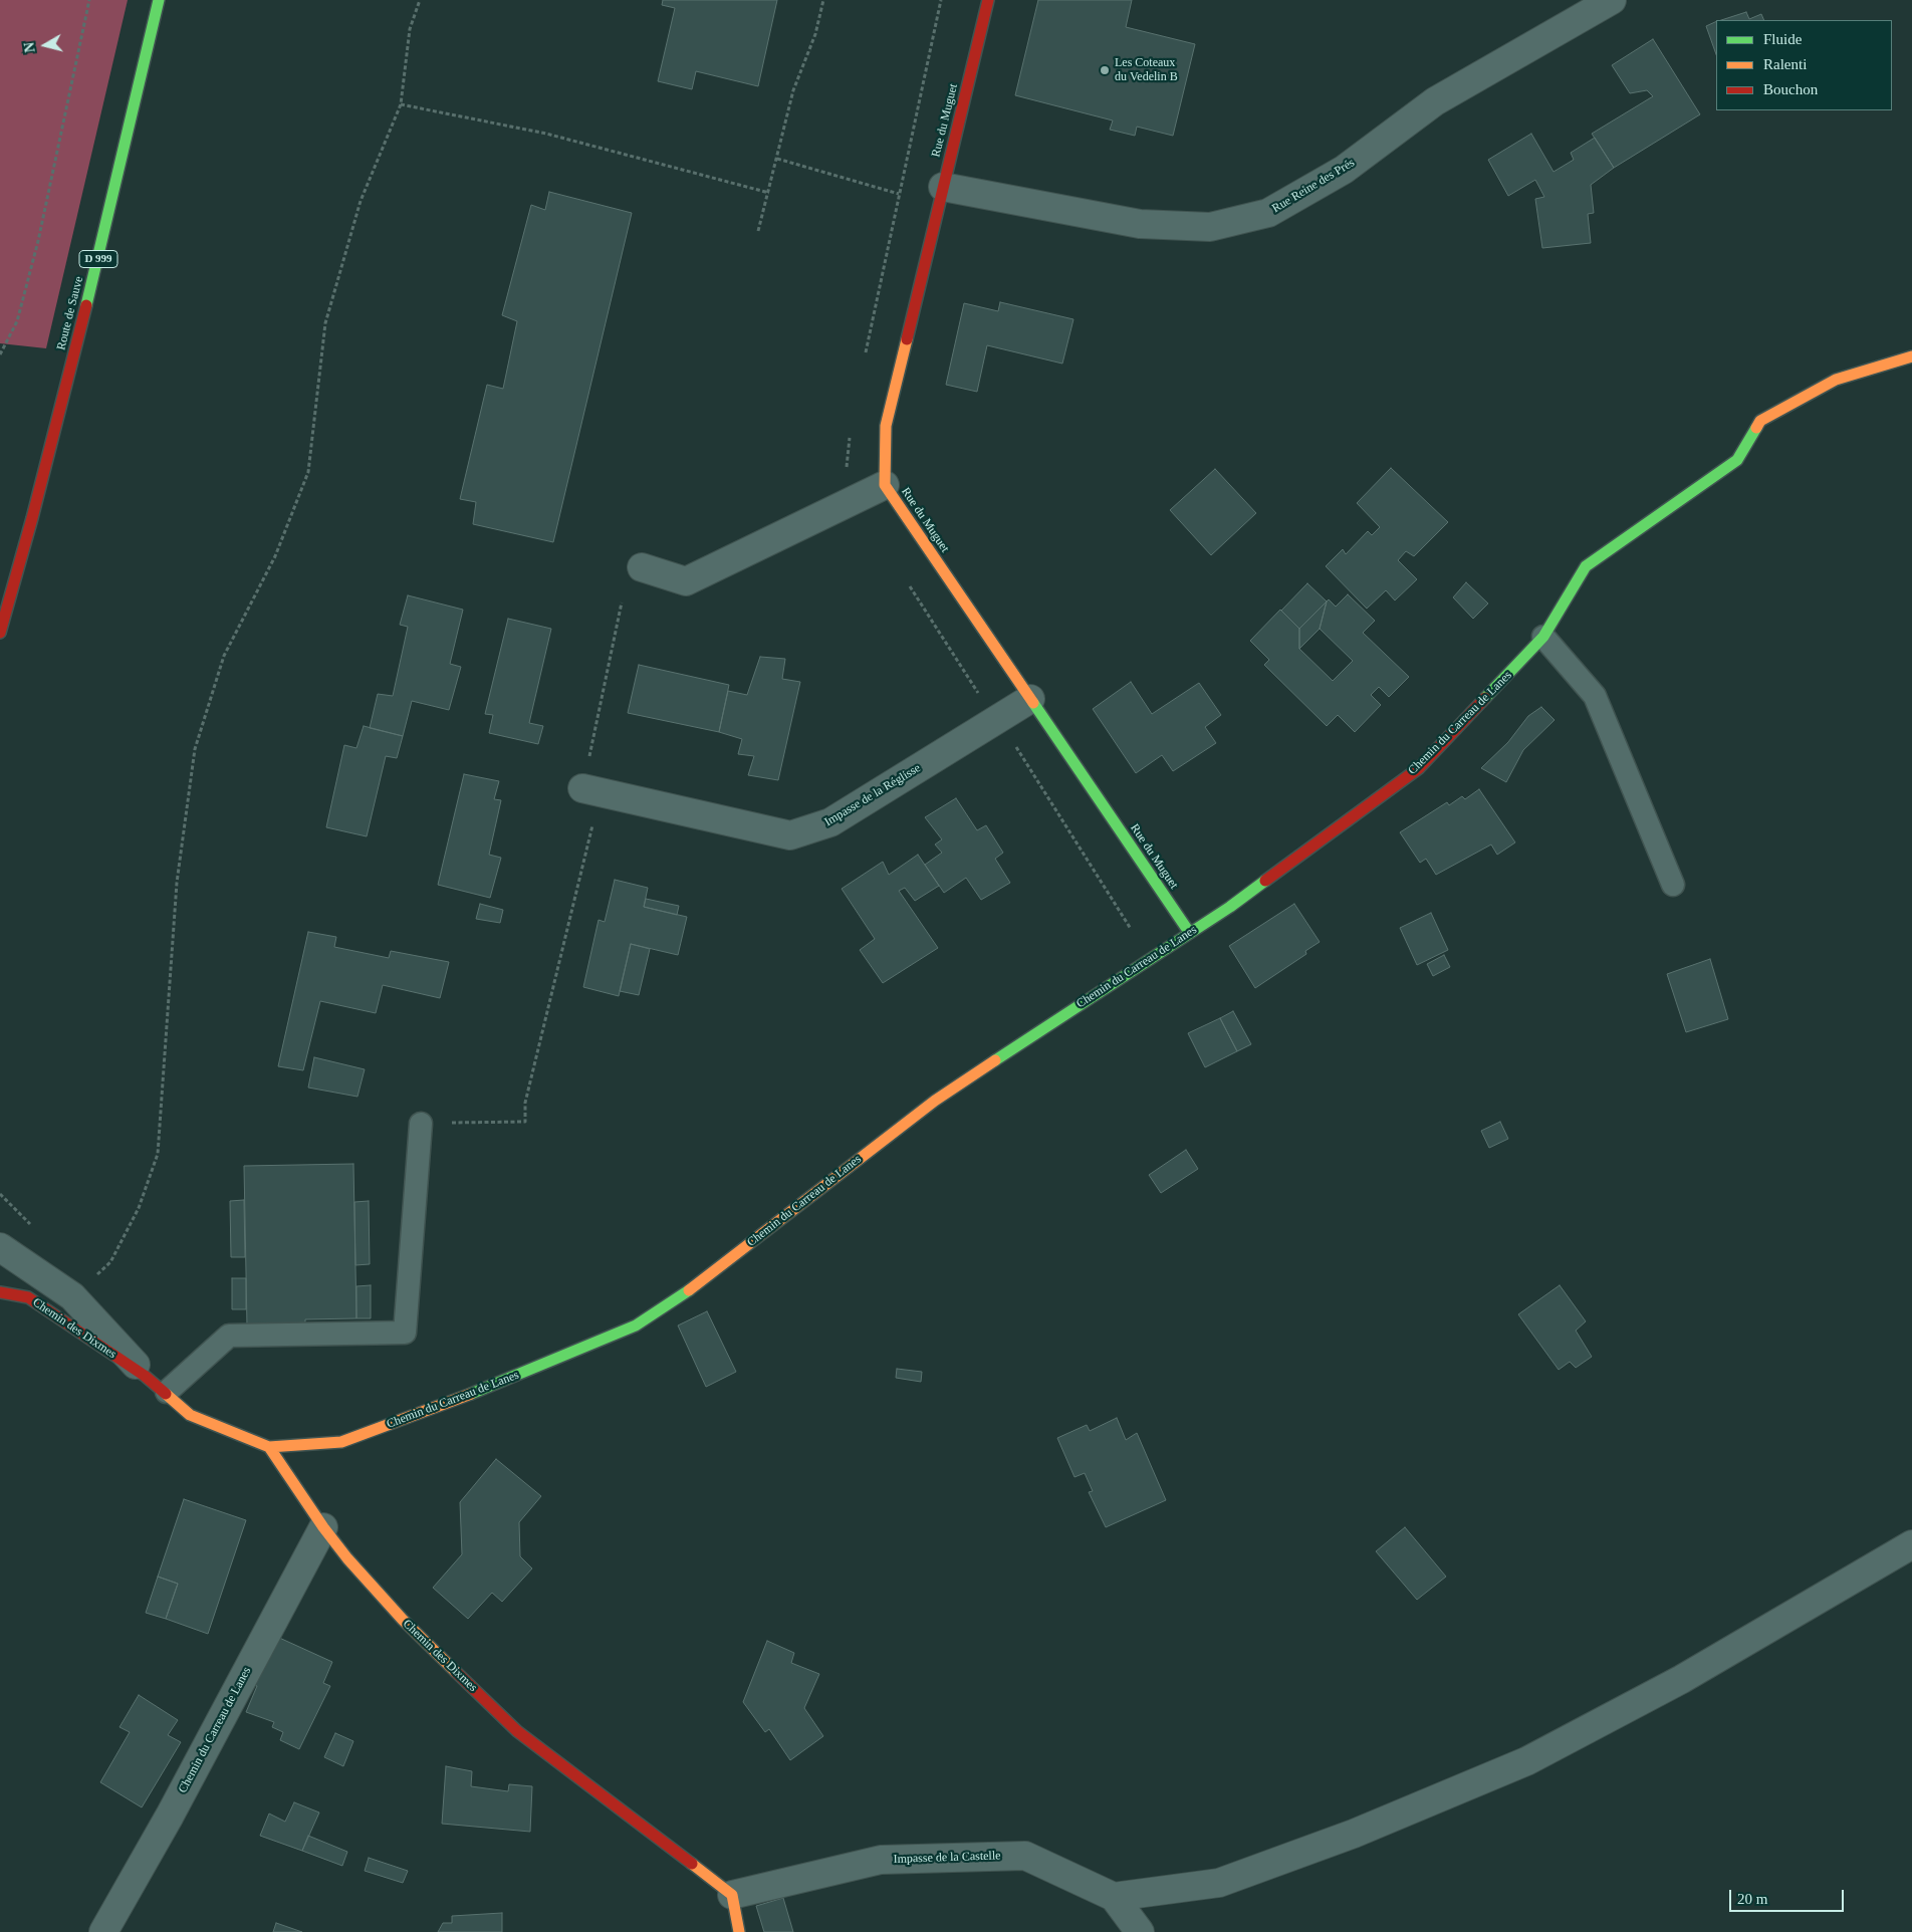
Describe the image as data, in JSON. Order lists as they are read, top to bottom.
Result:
{
  "streets": {
    "street": [
      "Rue du Muguet",
      "Rue Reine des Prés",
      "D 999",
      "Route de Sauve",
      "Chemin du Carreau de Lanes",
      "Impasse de la Réglisse",
      "Chemin des Dixmes",
      "Impasse de la Castelle"
    ]
  },
  "crossings": [
    ["Rue du Muguet", "Rue Reine des Prés"],
    ["Rue du Muguet", "Chemin du Carreau de Lanes"],
    ["Rue du Muguet", "Impasse de la Réglisse"],
    ["Chemin du Carreau de Lanes", "Chemin des Dixmes"],
    ["Chemin des Dixmes", "Impasse de la Castelle"]
  ],
  "places": ["Les Coteaux du Vedelin B"],
  "legend": ["Fluide", "Ralenti", "Bouchon"],
  "scale_bar": "20 m",
  "north": "left"
}
